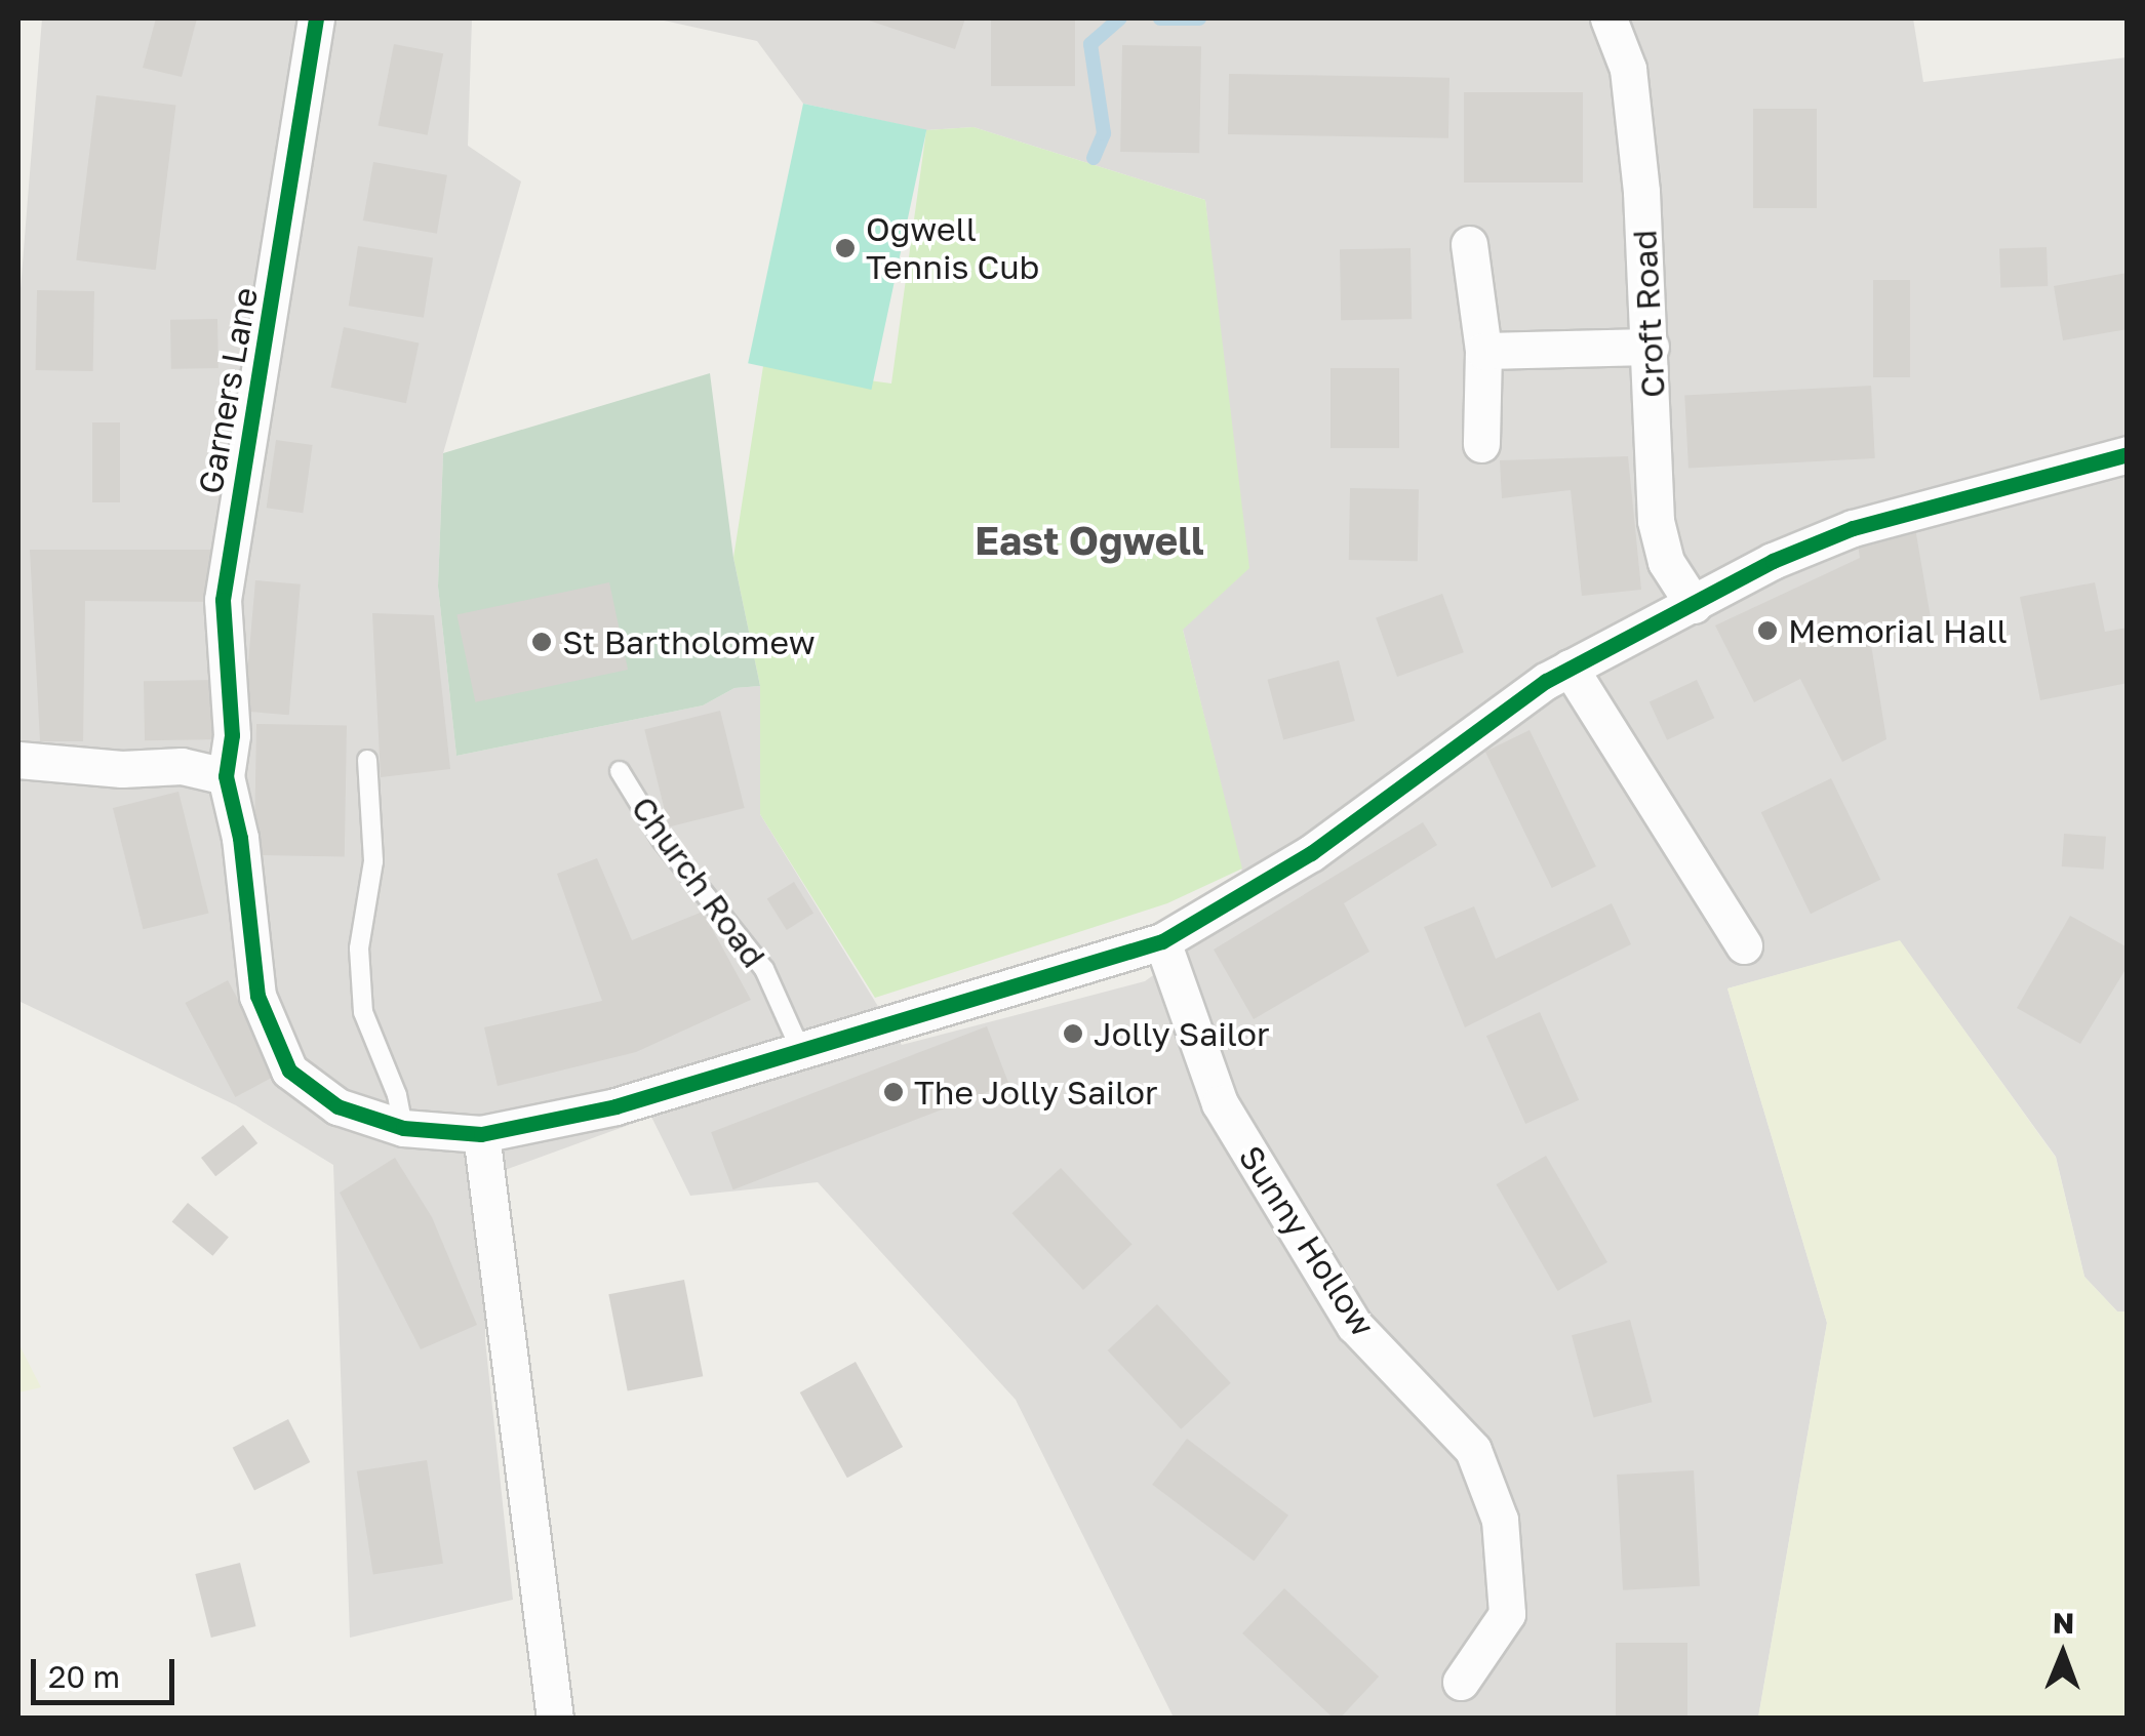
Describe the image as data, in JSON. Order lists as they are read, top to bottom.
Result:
{
  "streets": {
    "street": ["Croft Road", "Garners Lane", "Sunny Hollow"],
    "lane": ["Church Road"]
  },
  "crossings": [
    ["Croft Road", "Garners Lane"],
    ["Garners Lane", "Church Road"],
    ["Garners Lane", "Sunny Hollow"]
  ],
  "districts": ["East Ogwell"],
  "places": [
    "Ogwell Tennis Cub",
    "Memorial Hall",
    "St Bartholomew",
    "Jolly Sailor",
    "The Jolly Sailor"
  ],
  "scale_bar": "20 m",
  "north": "top"
}
